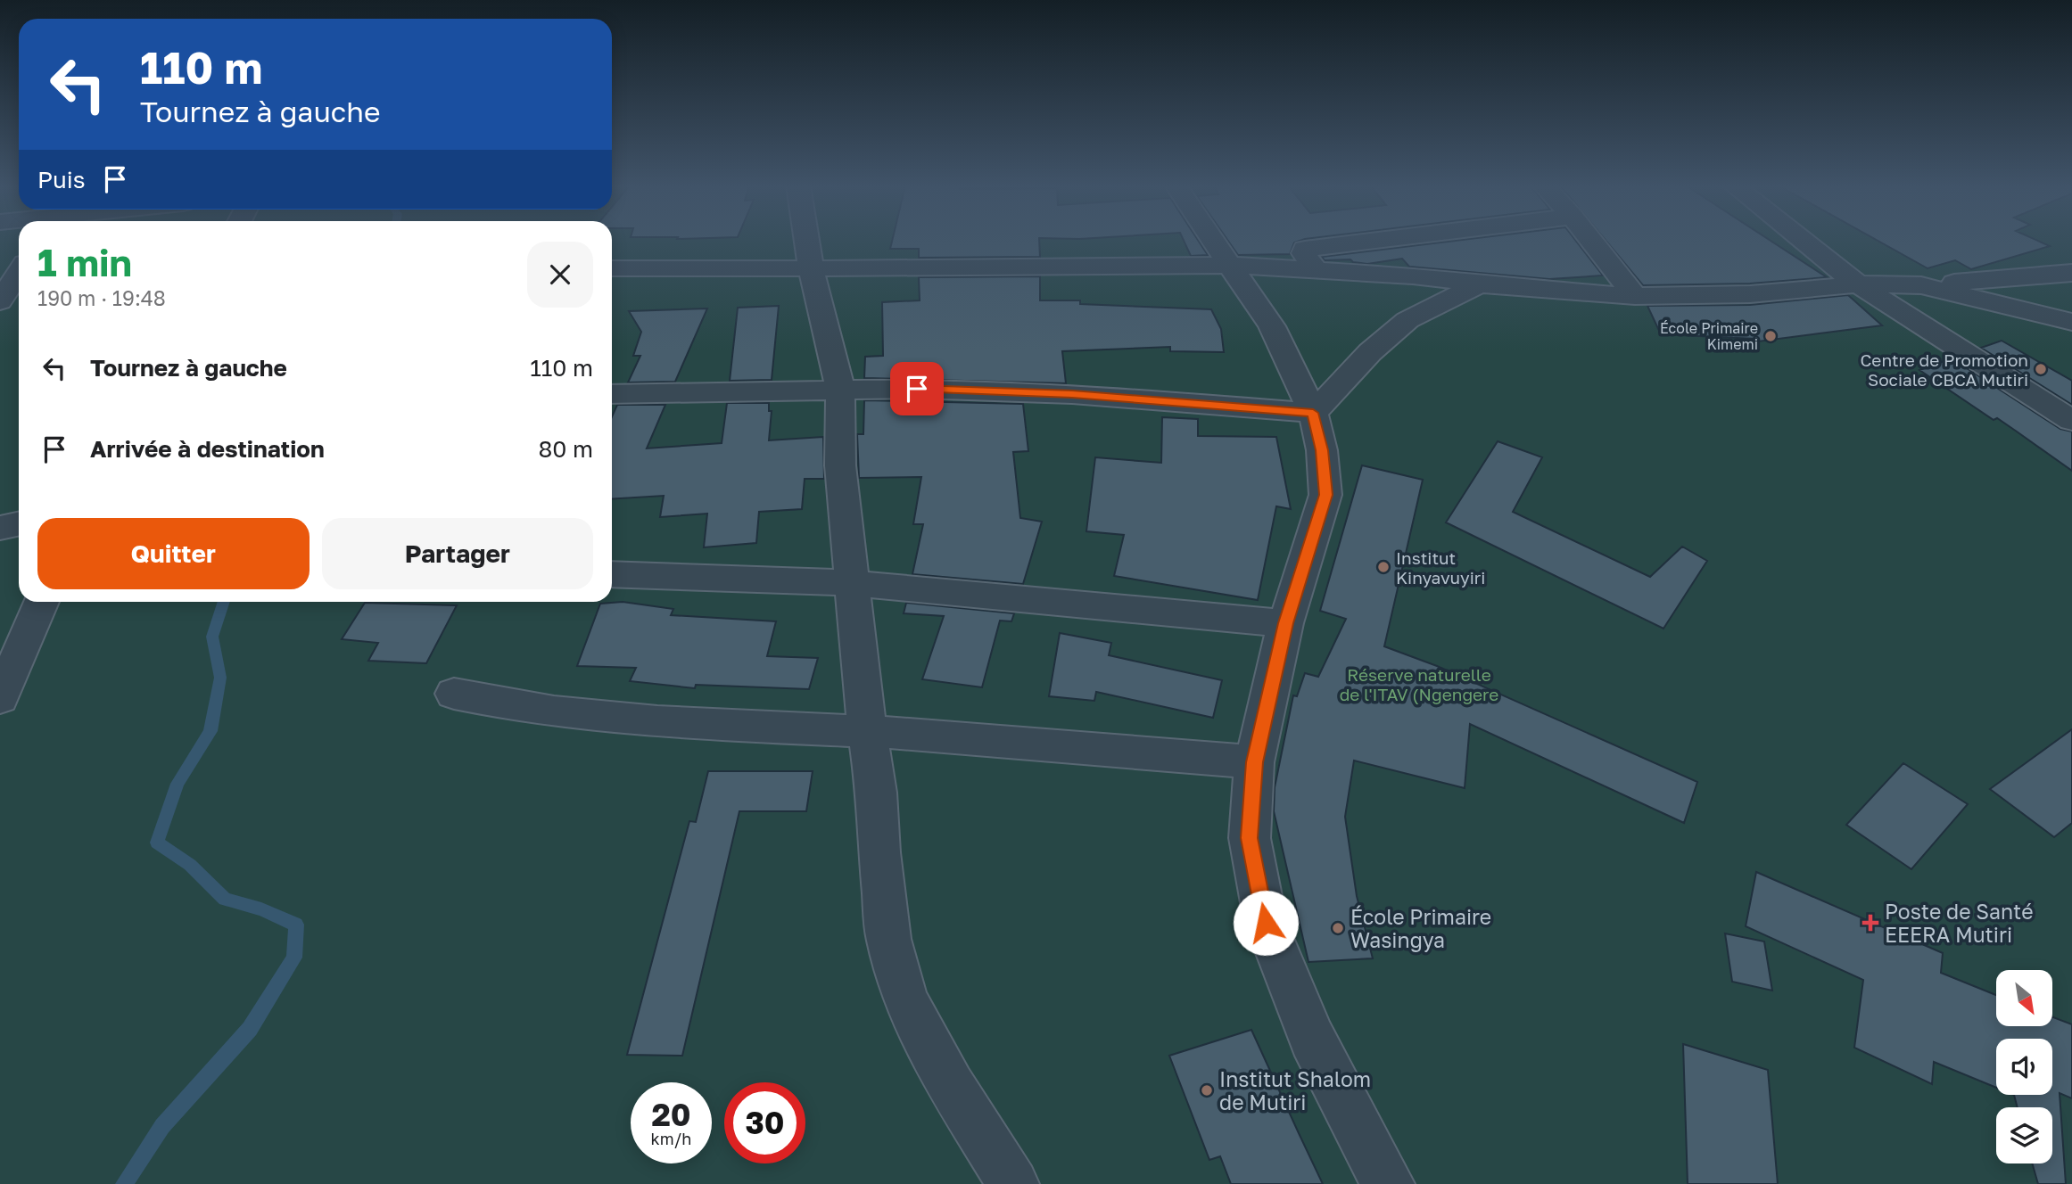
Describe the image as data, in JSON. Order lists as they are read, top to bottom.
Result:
{
  "parks": ["Réserve naturelle de l'ITAV (Ngengere"],
  "places": {
    "other": [
      "École Primaire Kimemi",
      "Centre de Promotion Sociale CBCA Mutiri",
      "Institut Kinyavuyiri",
      "École Primaire Wasingya",
      "Institut Shalom de Mutiri"
    ],
    "health": ["Poste de Santé EEERA Mutiri"]
  },
  "north": "bottom right",
  "page": {
    "turn": ["110 m", "Tournez à gauche"],
    "then": "Puis",
    "heading": ["1 min", "190 m · 19:48"],
    "list": [
      {
        "name": "Tournez à gauche",
        "value": "110 m"
      },
      {
        "name": "Arrivée à destination",
        "value": "80 m"
      }
    ],
    "buttons": ["Quitter", "Partager"],
    "speed": "20 km/h",
    "limit": "30"
  }
}
